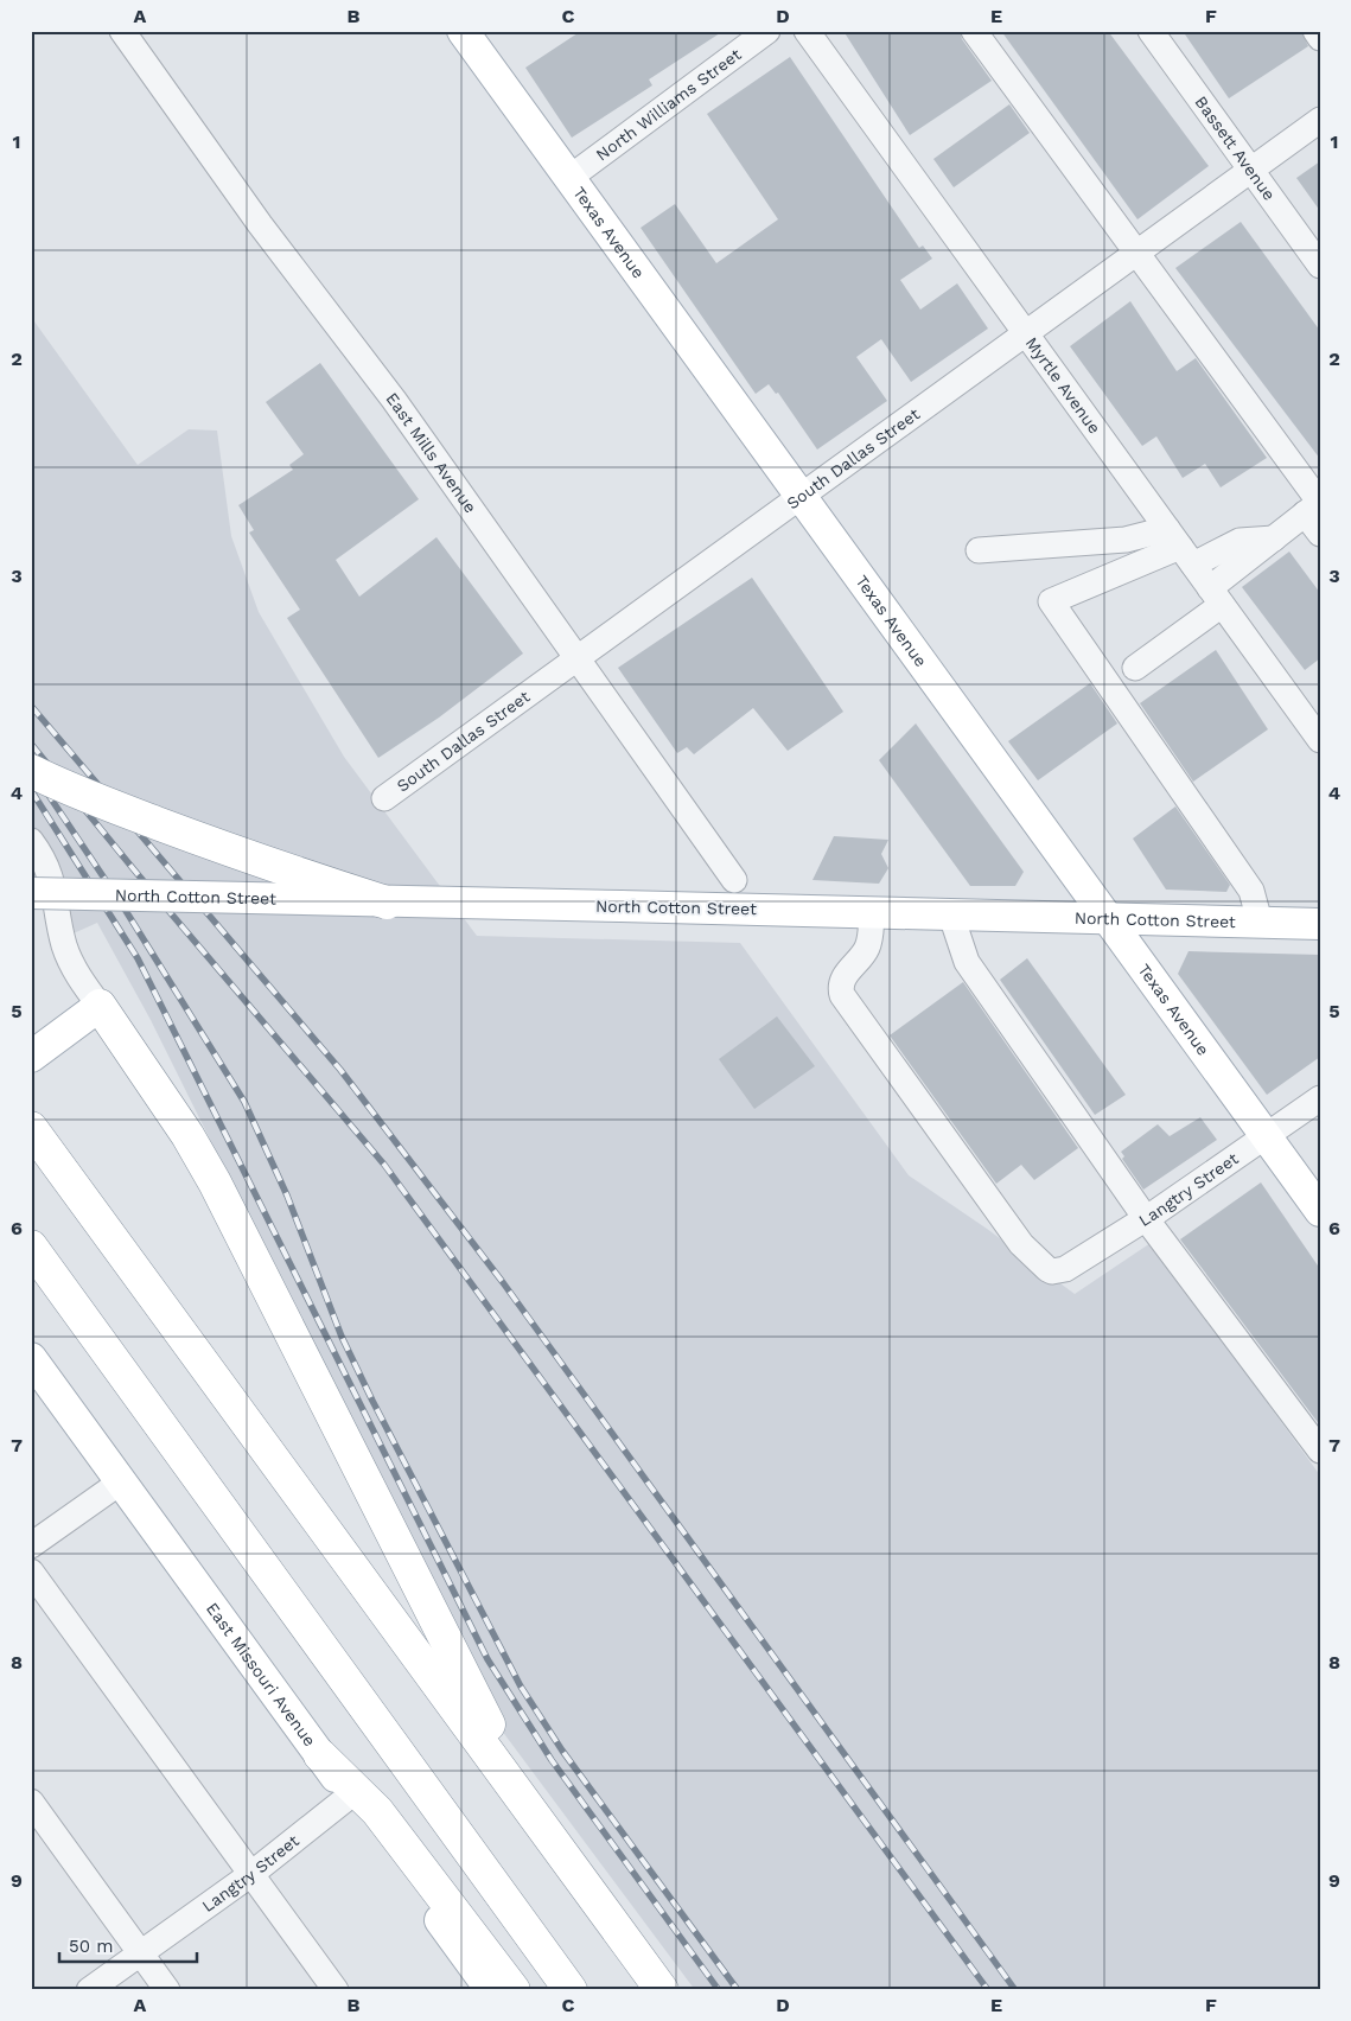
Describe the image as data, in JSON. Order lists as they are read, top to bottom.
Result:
{
  "streets": {
    "main road": ["Texas Avenue", "North Cotton Street", "East Missouri Avenue"],
    "street": [
      "North Williams Street",
      "Bassett Avenue",
      "Myrtle Avenue",
      "East Mills Avenue",
      "South Dallas Street",
      "Langtry Street"
    ]
  },
  "crossings": [
    ["North Williams Street", "Texas Avenue"],
    ["Bassett Avenue", "South Dallas Street"],
    ["Texas Avenue", "South Dallas Street"],
    ["Texas Avenue", "North Cotton Street"],
    ["Texas Avenue", "Langtry Street"],
    ["Myrtle Avenue", "South Dallas Street"],
    ["East Mills Avenue", "South Dallas Street"],
    ["North Cotton Street", "Langtry Street"],
    ["Langtry Street", "East Missouri Avenue"]
  ],
  "scale_bar": "50 m",
  "grid": {
    "columns": [
      "A",
      "B",
      "C",
      "D",
      "E",
      "F"
    ],
    "rows": [
      "1",
      "2",
      "3",
      "4",
      "5",
      "6",
      "7",
      "8",
      "9"
    ]
  }
}
